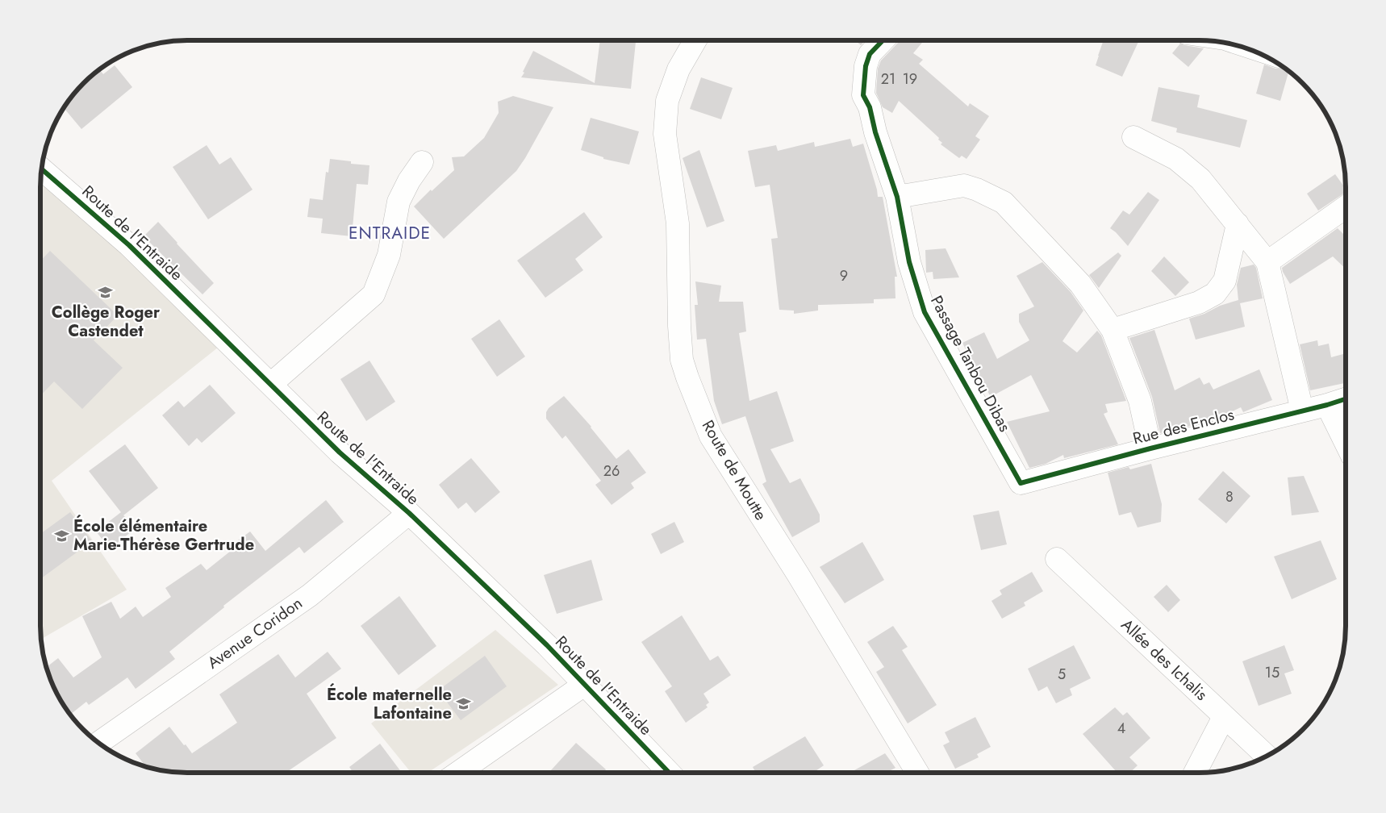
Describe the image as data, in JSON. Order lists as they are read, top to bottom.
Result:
{
  "streets": {
    "street": [
      "Route de l'Entraide",
      "Passage Tanbou Dibas",
      "Rue des Enclos",
      "Route de Moutte",
      "Avenue Coridon",
      "Allée des Ichalis"
    ]
  },
  "crossings": [
    ["Route de l'Entraide", "Avenue Coridon"],
    ["Passage Tanbou Dibas", "Rue des Enclos"]
  ],
  "districts": ["ENTRAIDE"],
  "places": {
    "school or university": ["Collège Roger Castendet", "École élémentaire Marie-Thérèse Gertrude", "École maternelle Lafontaine"]
  },
  "house_numbers": [
    "21",
    "19",
    "9",
    "26",
    "8",
    "15",
    "5",
    "4"
  ]
}
